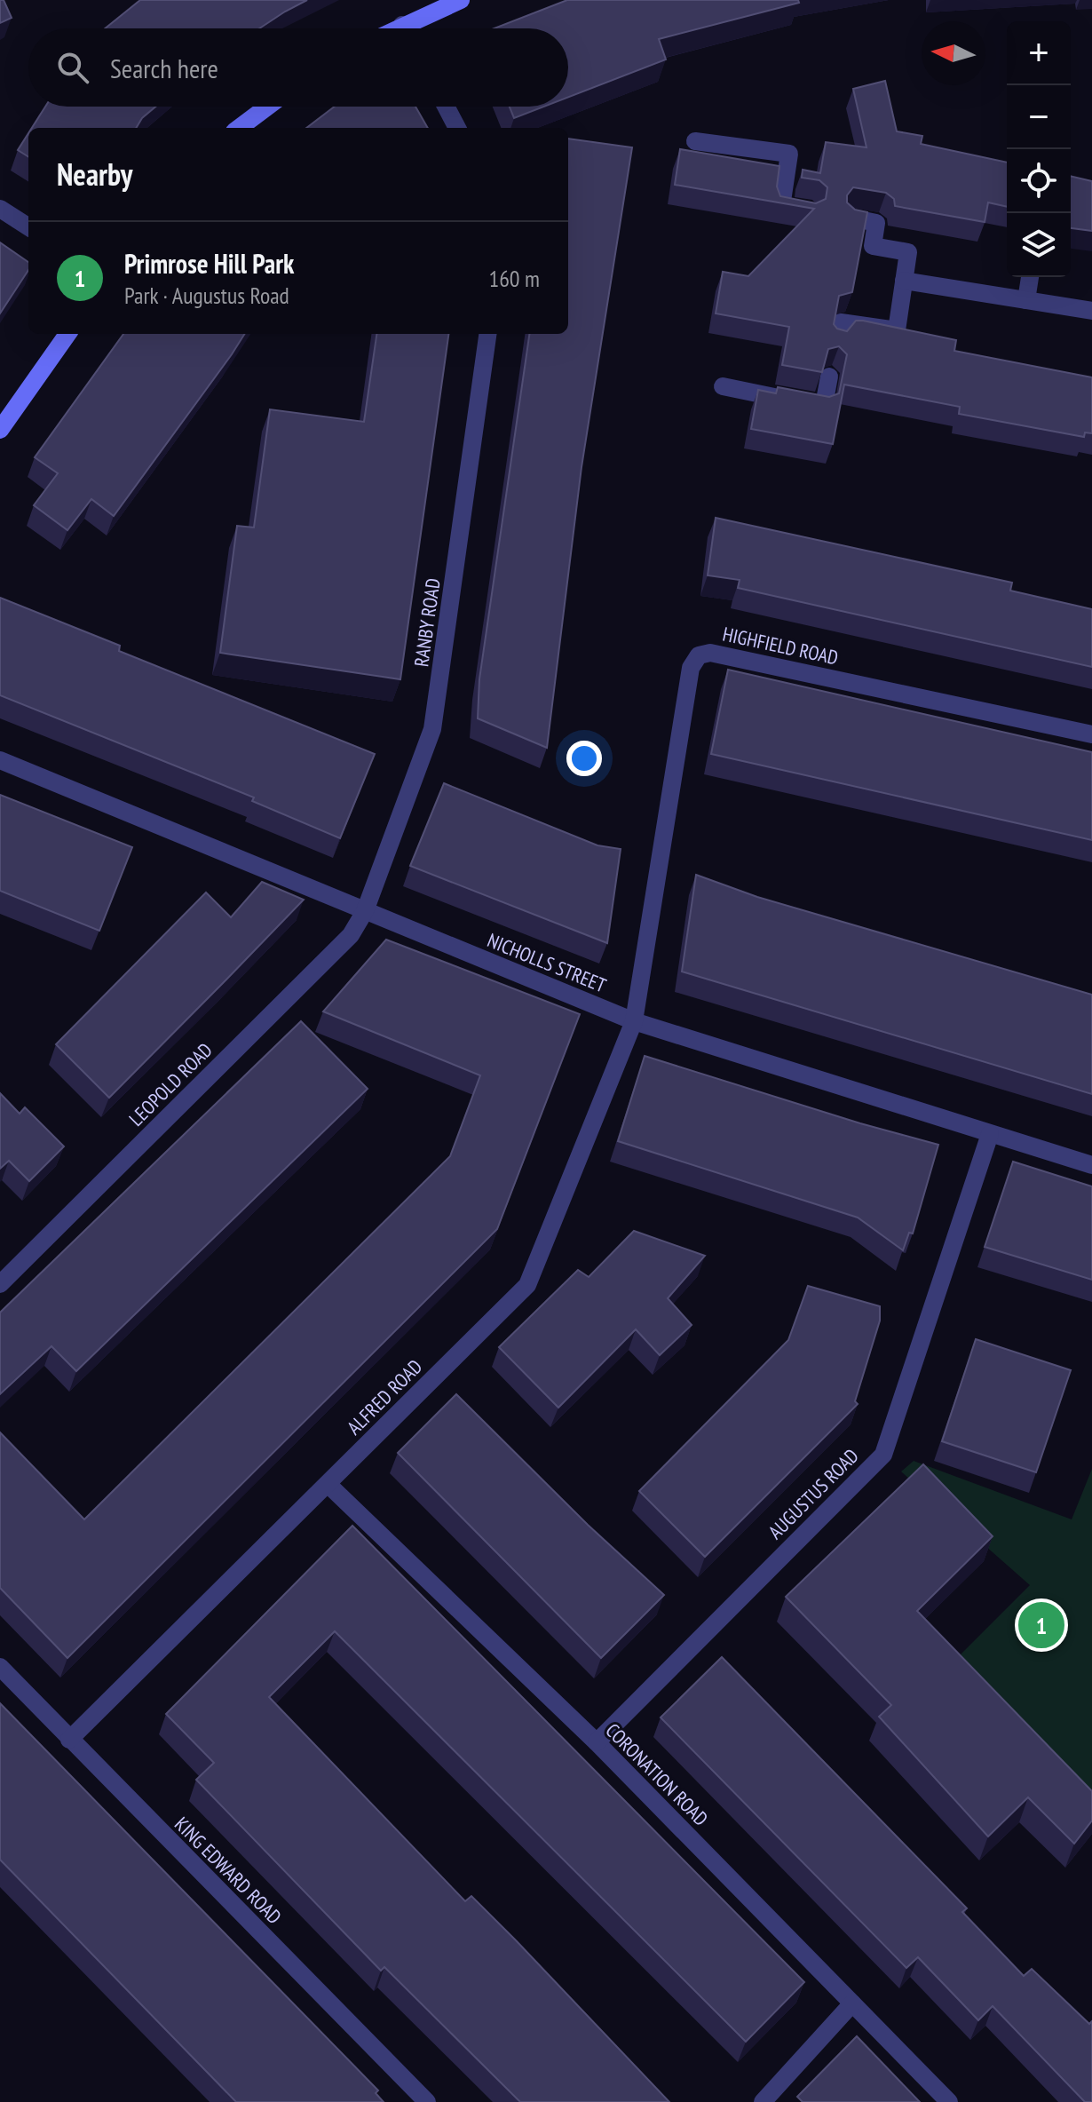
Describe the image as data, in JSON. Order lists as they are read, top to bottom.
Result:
{
  "streets": {
    "street": [
      "RANBY ROAD",
      "HIGHFIELD ROAD",
      "NICHOLLS STREET",
      "LEOPOLD ROAD",
      "ALFRED ROAD",
      "AUGUSTUS ROAD",
      "CORONATION ROAD",
      "KING EDWARD ROAD"
    ]
  },
  "crossings": [
    ["RANBY ROAD", "NICHOLLS STREET"],
    ["RANBY ROAD", "LEOPOLD ROAD"],
    ["HIGHFIELD ROAD", "NICHOLLS STREET"],
    ["HIGHFIELD ROAD", "ALFRED ROAD"],
    ["NICHOLLS STREET", "LEOPOLD ROAD"],
    ["NICHOLLS STREET", "ALFRED ROAD"],
    ["NICHOLLS STREET", "AUGUSTUS ROAD"],
    ["ALFRED ROAD", "CORONATION ROAD"],
    ["ALFRED ROAD", "KING EDWARD ROAD"],
    ["AUGUSTUS ROAD", "CORONATION ROAD"]
  ],
  "north": "left",
  "page": {
    "map_buttons": ["+", "−"],
    "search": "Search here",
    "heading": "Nearby",
    "list": [
      {
        "mark": "1",
        "name": "Primrose Hill Park",
        "note": "Park · Augustus Road",
        "value": "160 m"
      }
    ],
    "pins": "1"
  }
}
